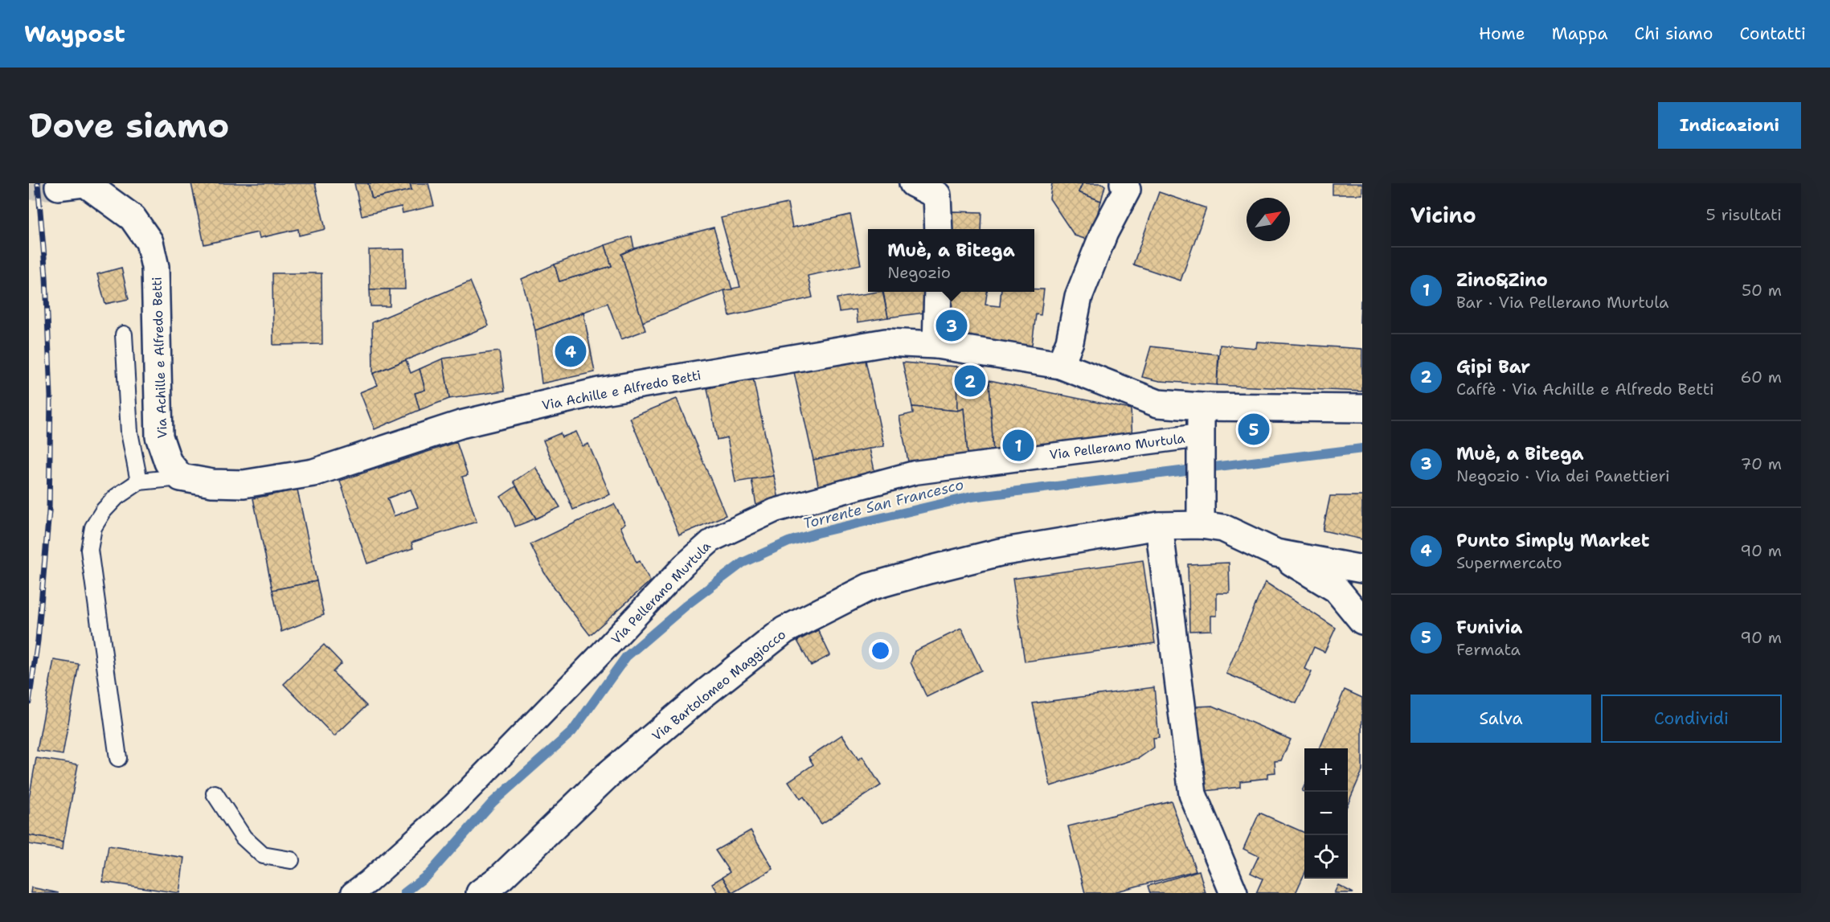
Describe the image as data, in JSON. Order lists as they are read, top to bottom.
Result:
{
  "streets": {
    "street": ["Via Achille e Alfredo Betti", "Via Pellerano Murtula", "Via Bartolomeo Maggiocco"]
  },
  "water": ["Torrente San Francesco"],
  "north": "top right",
  "page": {
    "header": "Waypost",
    "nav": [
      "Home",
      "Mappa",
      "Chi siamo",
      "Contatti"
    ],
    "buttons": [
      "Indicazioni",
      ["Salva", "Condividi"]
    ],
    "title": "Dove siamo",
    "heading": ["Vicino", "5 risultati"],
    "popup": ["Muè, a Bitega", "Negozio"],
    "list": [
      {
        "mark": "1",
        "name": "Zino&Zino",
        "note": "Bar · Via Pellerano Murtula",
        "value": "50 m"
      },
      {
        "mark": "2",
        "name": "Gipi Bar",
        "note": "Caffè · Via Achille e Alfredo Betti",
        "value": "60 m"
      },
      {
        "mark": "3",
        "name": "Muè, a Bitega",
        "note": "Negozio · Via dei Panettieri",
        "value": "70 m"
      },
      {
        "mark": "4",
        "name": "Punto Simply Market",
        "note": "Supermercato",
        "value": "90 m"
      },
      {
        "mark": "5",
        "name": "Funivia",
        "note": "Fermata",
        "value": "90 m"
      }
    ],
    "pins": [
      "3",
      "4",
      "2",
      "5",
      "1"
    ],
    "map_buttons": ["+", "−"]
  }
}
